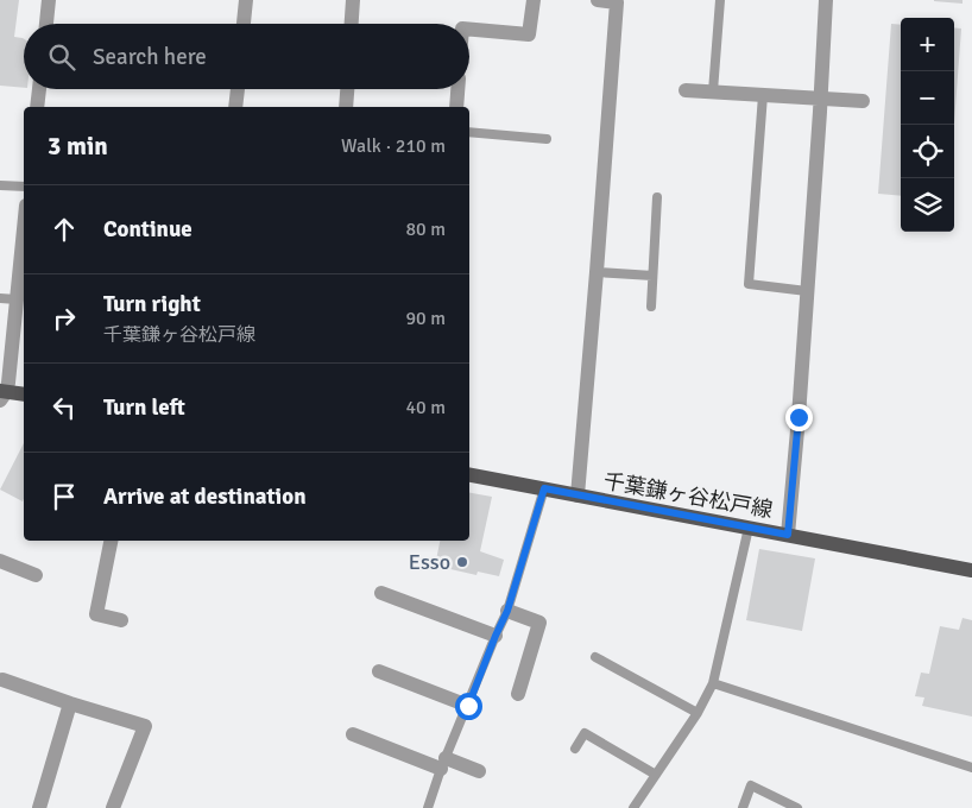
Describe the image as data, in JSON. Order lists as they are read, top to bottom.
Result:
{
  "streets": {
    "main road": ["千葉鎌ヶ谷松戸線"]
  },
  "places": ["Esso"],
  "page": {
    "map_buttons": ["+", "−"],
    "search": "Search here",
    "heading": ["3 min", "Walk · 210 m"],
    "list": [
      ["Continue", "80 m"],
      ["Turn right", "千葉鎌ヶ谷松戸線", "90 m"],
      ["Turn left", "40 m"],
      "Arrive at destination"
    ]
  }
}
